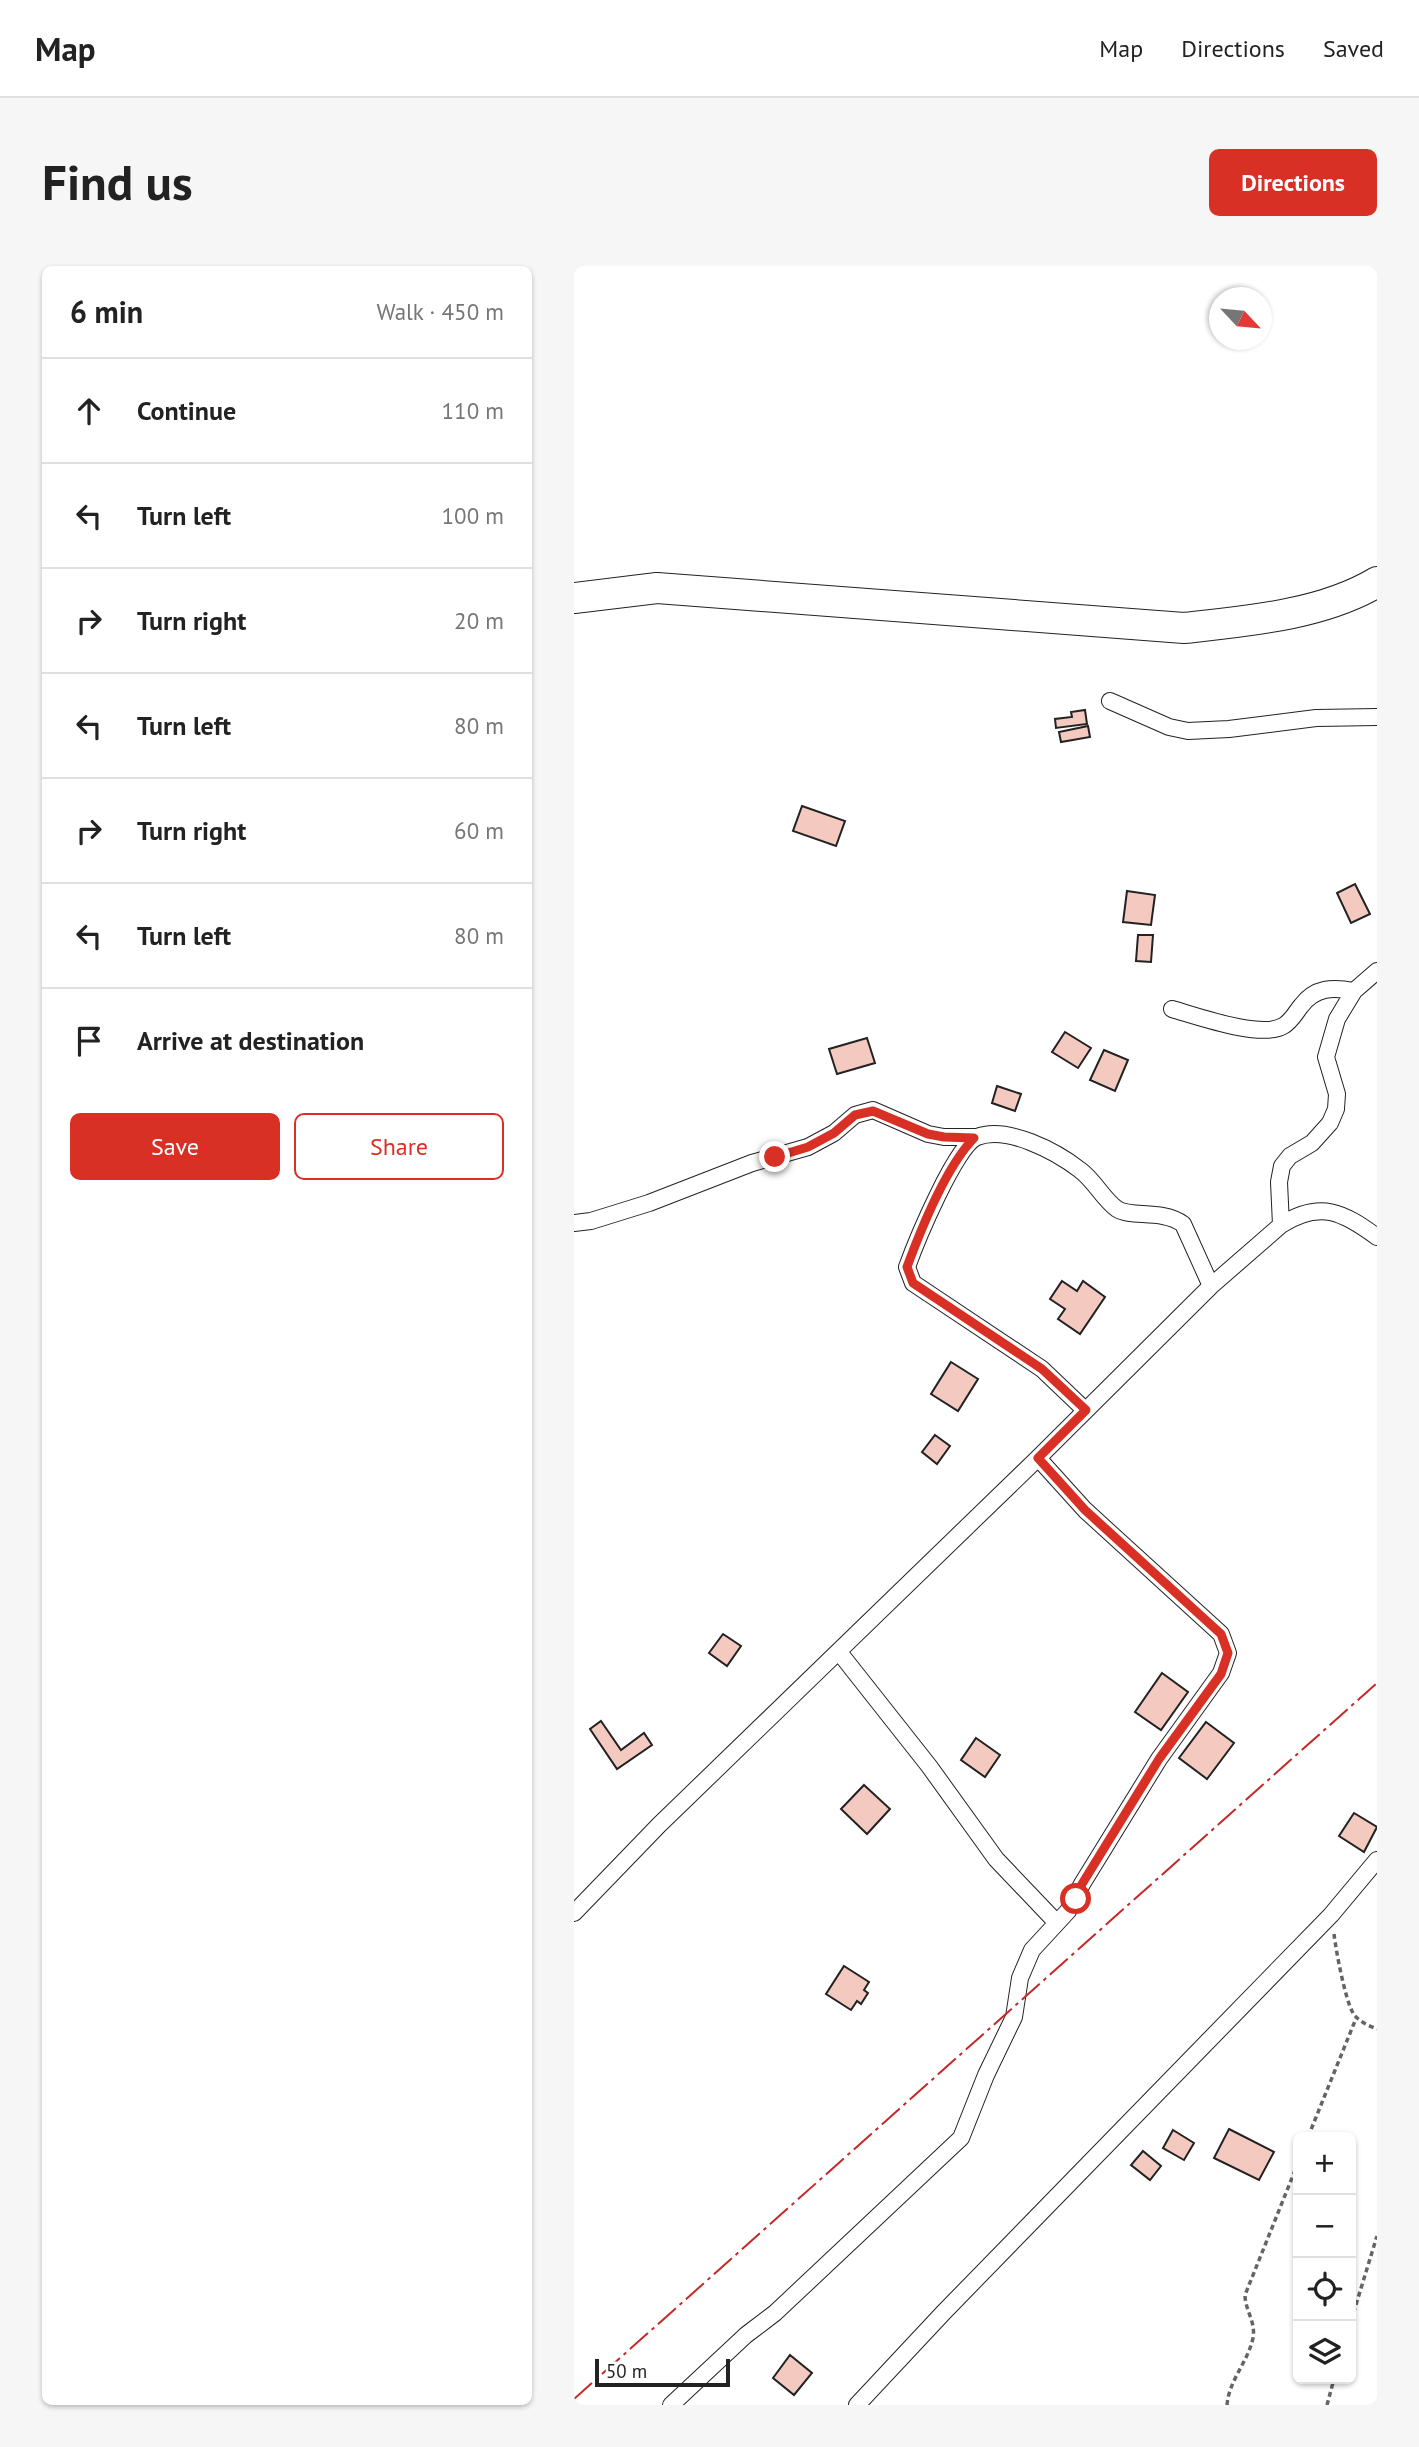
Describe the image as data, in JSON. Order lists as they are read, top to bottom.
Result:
{
  "scale_bar": "50 m",
  "north": "bottom right",
  "page": {
    "header": "Map",
    "nav": ["Map", "Directions", "Saved"],
    "buttons": [
      "Directions",
      ["Save", "Share"]
    ],
    "title": "Find us",
    "heading": ["6 min", "Walk · 450 m"],
    "list": [
      ["Continue", "110 m"],
      ["Turn left", "100 m"],
      ["Turn right", "20 m"],
      ["Turn left", "80 m"],
      ["Turn right", "60 m"],
      ["Turn left", "80 m"],
      "Arrive at destination"
    ],
    "map_buttons": ["+", "−"],
    "scale": "50 m"
  }
}
